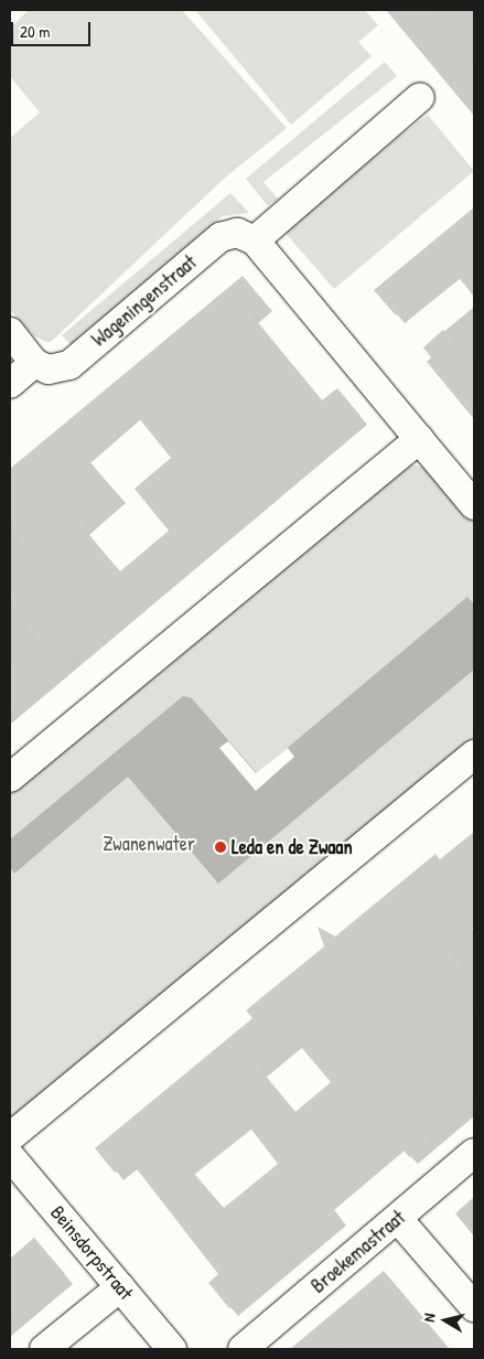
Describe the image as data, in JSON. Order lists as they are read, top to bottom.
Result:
{
  "streets": {
    "street": ["Wageningenstraat", "Broekemastraat", "Beinsdorpstraat"]
  },
  "parks": ["Zwanenwater"],
  "places": ["Leda en de Zwaan"],
  "scale_bar": "20 m",
  "north": "left"
}
